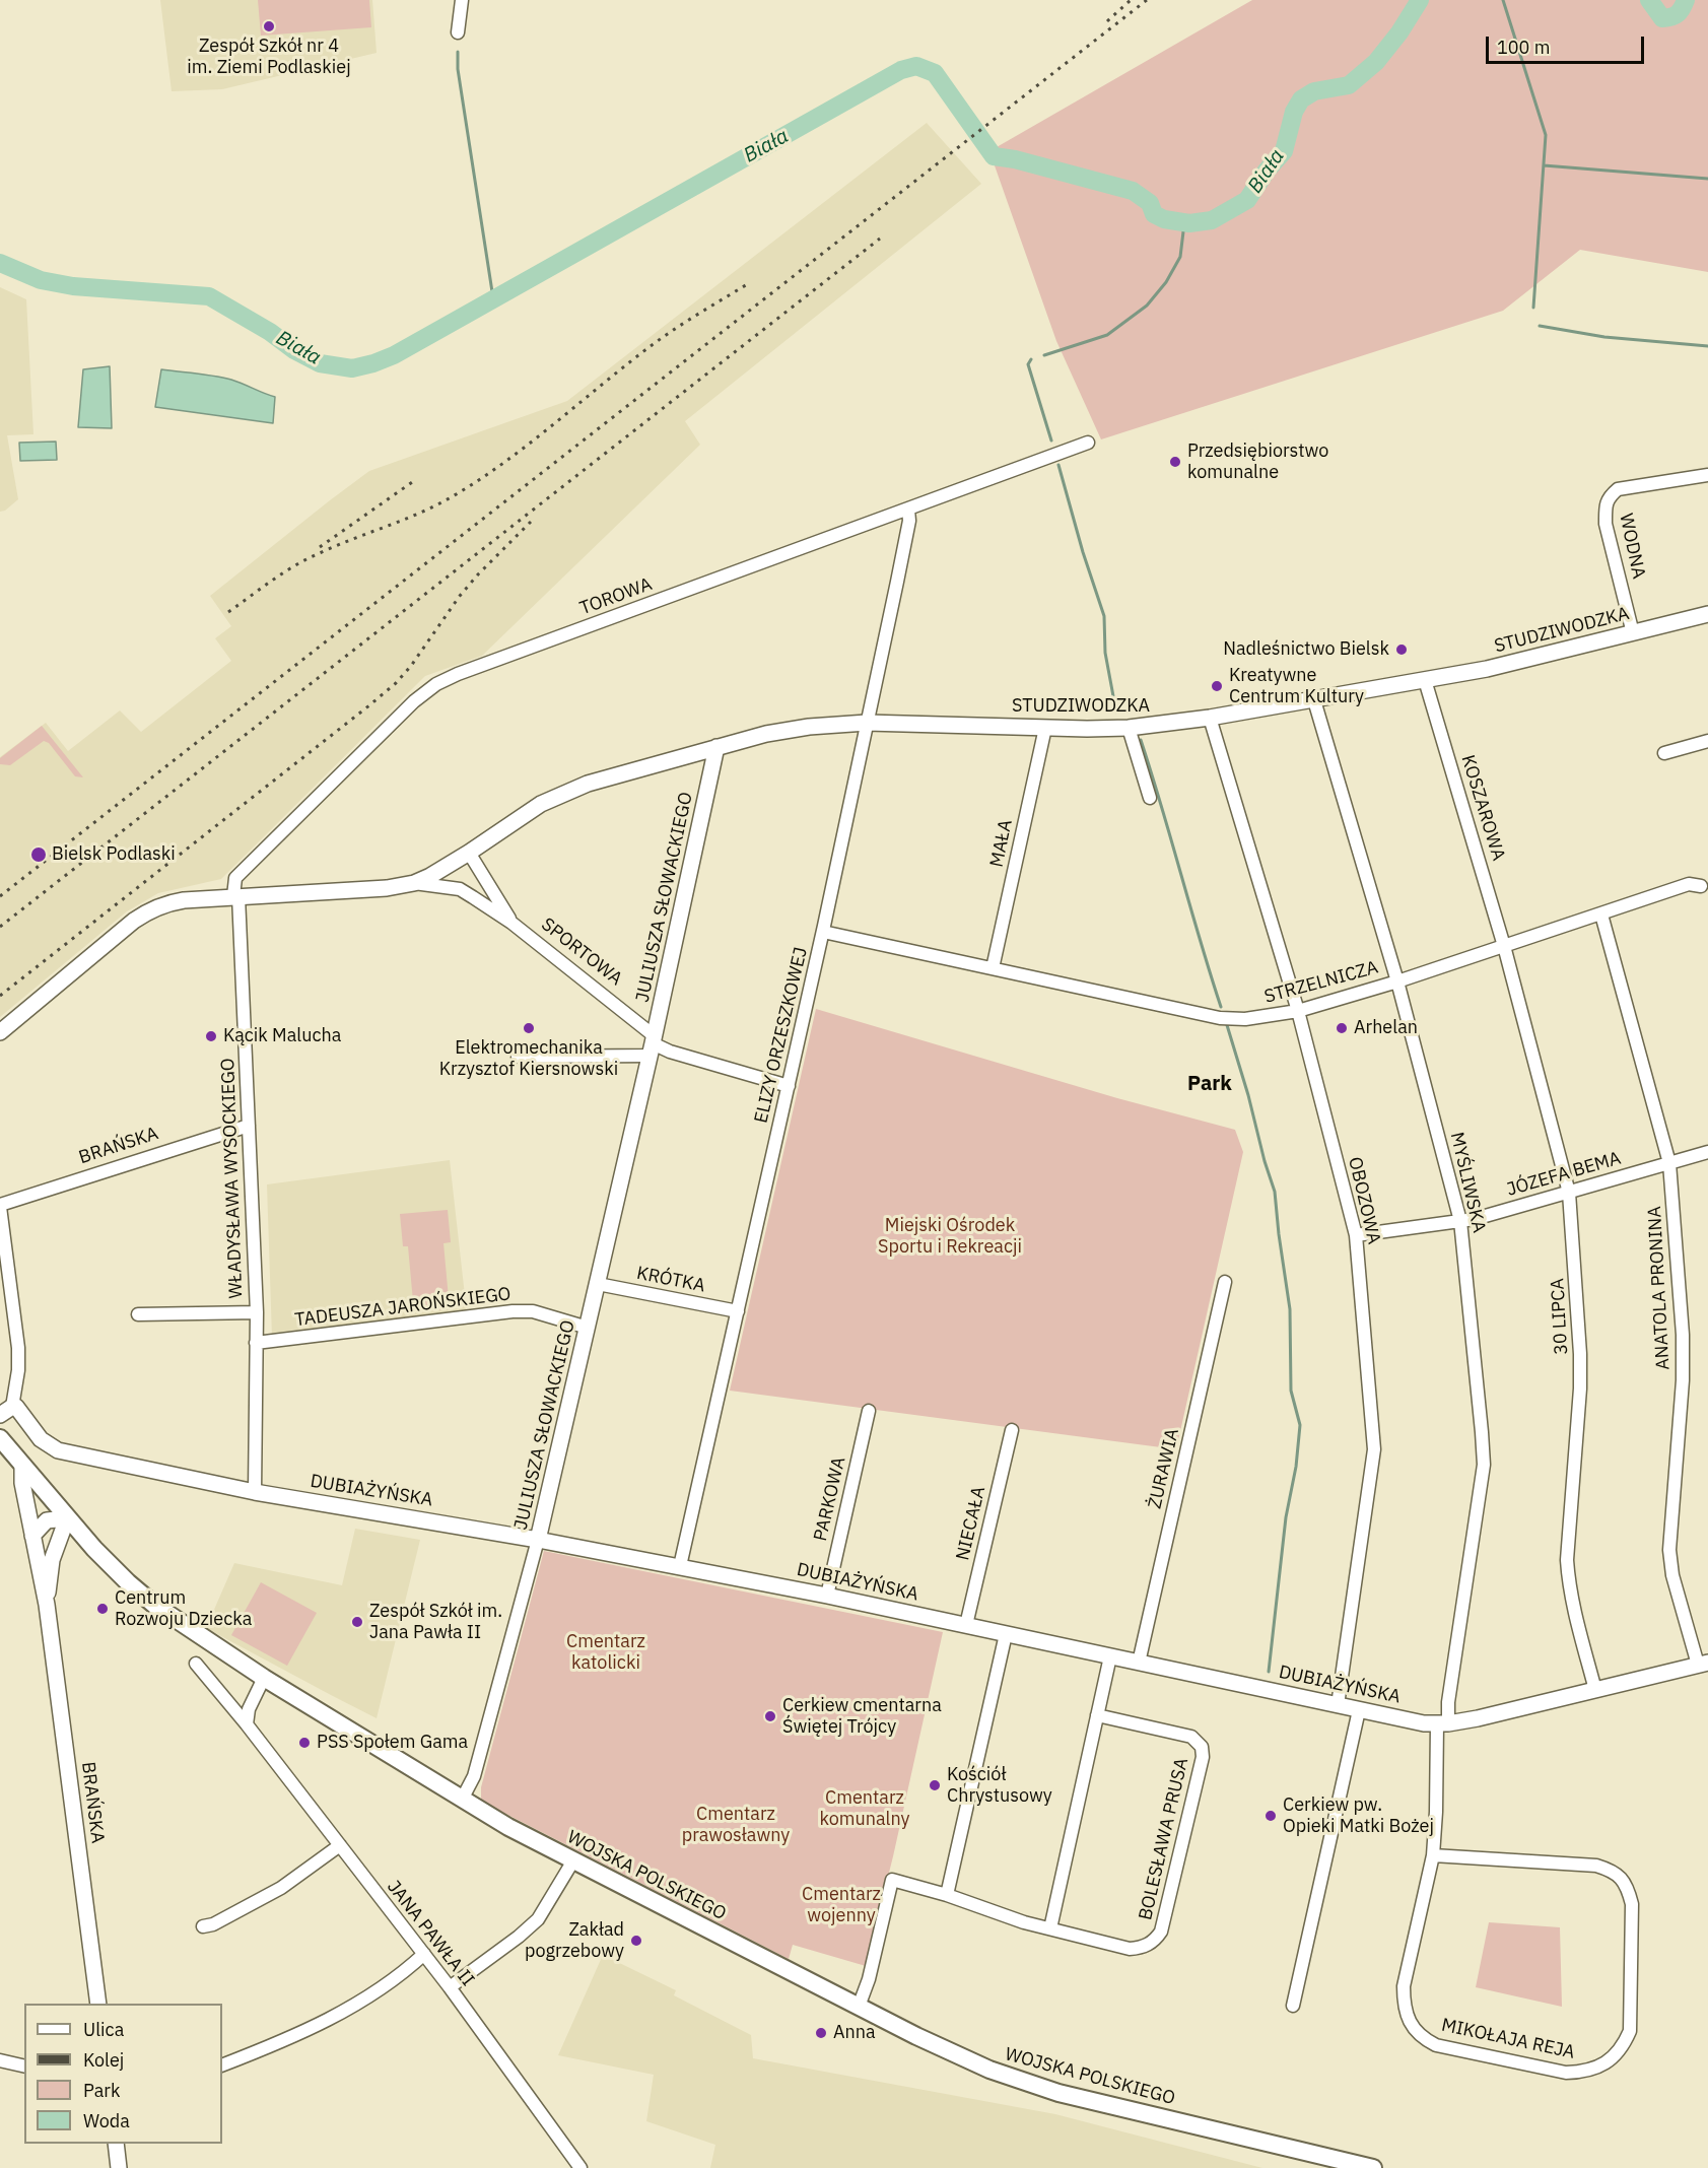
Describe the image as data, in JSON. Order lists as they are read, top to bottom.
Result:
{
  "streets": {
    "main road": ["WOJSKA POLSKIEGO"],
    "street": [
      "WODNA",
      "TOROWA",
      "STUDZIWODZKA",
      "KOSZAROWA",
      "MAŁA",
      "JULIUSZA SŁOWACKIEGO",
      "SPORTOWA",
      "STRZELNICZA",
      "ELIZY ORZESZKOWEJ",
      "BRAŃSKA",
      "JÓZEFA BEMA",
      "WŁADYSŁAWA WYSOCKIEGO",
      "MYŚLIWSKA",
      "OBOZOWA",
      "KRÓTKA",
      "ANATOLA PRONINA",
      "TADEUSZA JAROŃSKIEGO",
      "30 LIPCA",
      "ŻURAWIA",
      "DUBIAŻYŃSKA",
      "PARKOWA",
      "NIECAŁA",
      "BOLESŁAWA PRUSA",
      "JANA PAWŁA II",
      "MIKOŁAJA REJA"
    ]
  },
  "crossings": [
    ["WODNA", "STUDZIWODZKA"],
    ["TOROWA", "SPORTOWA"],
    ["TOROWA", "ELIZY ORZESZKOWEJ"],
    ["TOROWA", "WŁADYSŁAWA WYSOCKIEGO"],
    ["STUDZIWODZKA", "KOSZAROWA"],
    ["STUDZIWODZKA", "MAŁA"],
    ["STUDZIWODZKA", "JULIUSZA SŁOWACKIEGO"],
    ["STUDZIWODZKA", "SPORTOWA"],
    ["STUDZIWODZKA", "ELIZY ORZESZKOWEJ"],
    ["STUDZIWODZKA", "MYŚLIWSKA"],
    ["STUDZIWODZKA", "OBOZOWA"],
    ["KOSZAROWA", "STRZELNICZA"],
    ["KOSZAROWA", "30 LIPCA"],
    ["MAŁA", "STRZELNICZA"],
    ["JULIUSZA SŁOWACKIEGO", "SPORTOWA"],
    ["JULIUSZA SŁOWACKIEGO", "KRÓTKA"],
    ["JULIUSZA SŁOWACKIEGO", "TADEUSZA JAROŃSKIEGO"],
    ["JULIUSZA SŁOWACKIEGO", "DUBIAŻYŃSKA"],
    ["JULIUSZA SŁOWACKIEGO", "WOJSKA POLSKIEGO"],
    ["SPORTOWA", "ELIZY ORZESZKOWEJ"],
    ["SPORTOWA", "WŁADYSŁAWA WYSOCKIEGO"],
    ["STRZELNICZA", "ELIZY ORZESZKOWEJ"],
    ["STRZELNICZA", "MYŚLIWSKA"],
    ["STRZELNICZA", "OBOZOWA"],
    ["STRZELNICZA", "ANATOLA PRONINA"],
    ["STRZELNICZA", "30 LIPCA"],
    ["ELIZY ORZESZKOWEJ", "KRÓTKA"],
    ["ELIZY ORZESZKOWEJ", "DUBIAŻYŃSKA"],
    ["BRAŃSKA", "WŁADYSŁAWA WYSOCKIEGO"],
    ["BRAŃSKA", "DUBIAŻYŃSKA"],
    ["BRAŃSKA", "WOJSKA POLSKIEGO"],
    ["JÓZEFA BEMA", "MYŚLIWSKA"],
    ["JÓZEFA BEMA", "OBOZOWA"],
    ["JÓZEFA BEMA", "ANATOLA PRONINA"],
    ["JÓZEFA BEMA", "30 LIPCA"],
    ["WŁADYSŁAWA WYSOCKIEGO", "TADEUSZA JAROŃSKIEGO"],
    ["WŁADYSŁAWA WYSOCKIEGO", "DUBIAŻYŃSKA"],
    ["MYŚLIWSKA", "DUBIAŻYŃSKA"],
    ["MYŚLIWSKA", "MIKOŁAJA REJA"],
    ["OBOZOWA", "DUBIAŻYŃSKA"],
    ["ANATOLA PRONINA", "DUBIAŻYŃSKA"],
    ["30 LIPCA", "DUBIAŻYŃSKA"],
    ["ŻURAWIA", "DUBIAŻYŃSKA"],
    ["DUBIAŻYŃSKA", "PARKOWA"],
    ["DUBIAŻYŃSKA", "NIECAŁA"],
    ["DUBIAŻYŃSKA", "MIKOŁAJA REJA"],
    ["BOLESŁAWA PRUSA", "WOJSKA POLSKIEGO"]
  ],
  "districts": ["Park"],
  "water": ["Biała"],
  "parks": [
    "Miejski Ośrodek Sportu i Rekreacji",
    "Cmentarz katolicki",
    "Cmentarz komunalny",
    "Cmentarz prawosławny",
    "Cmentarz wojenny"
  ],
  "places": [
    "Zespół Szkół nr 4 im. Ziemi Podlaskiej",
    "Przedsiębiorstwo komunalne",
    "Nadleśnictwo Bielsk",
    "Kreatywne Centrum Kultury",
    "Bielsk Podlaski",
    "Elektromechanika Krzysztof Kiersnowski",
    "Arhelan",
    "Kącik Malucha",
    "Centrum Rozwoju Dziecka",
    "Zespół Szkół im. Jana Pawła II",
    "Cerkiew cmentarna Świętej Trójcy",
    "PSS Społem Gama",
    "Kościół Chrystusowy",
    "Cerkiew pw. Opieki Matki Bożej",
    "Zakład pogrzebowy",
    "Anna"
  ],
  "legend": [
    "Ulica",
    "Kolej",
    "Park",
    "Woda"
  ],
  "scale_bar": "100 m"
}
